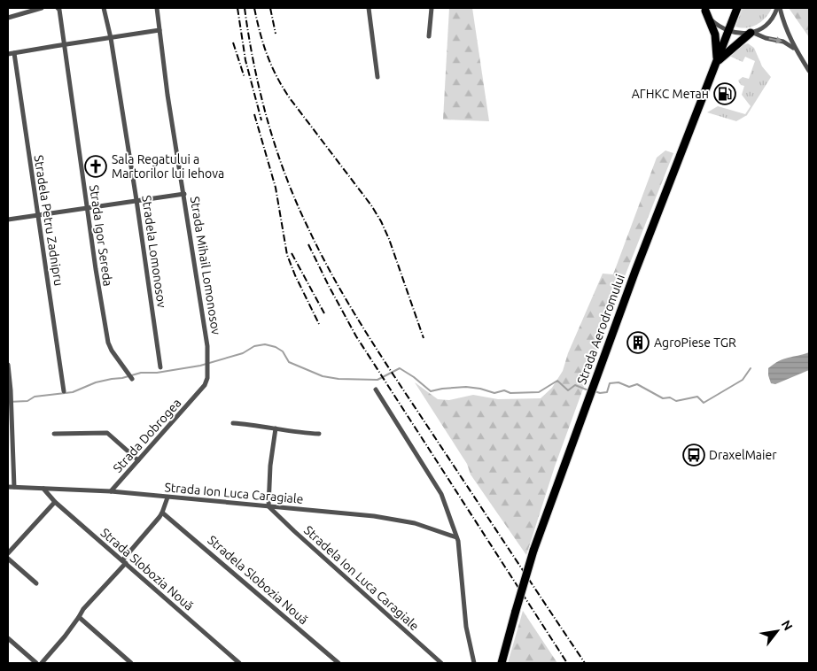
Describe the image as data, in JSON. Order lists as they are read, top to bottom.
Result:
{
  "streets": {
    "highway": ["Strada Aerodromului"],
    "street": [
      "Stradela Petru Zadnipru",
      "Strada Igor Sereda",
      "Stradela Lomonosov",
      "Strada Mihail Lomonosov",
      "Strada Dobrogea",
      "Strada Ion Luca Caragiale",
      "Strada Slobozia Nouă",
      "Stradela Ion Luca Caragiale",
      "Stradela Slobozia Nouă"
    ]
  },
  "crossings": [
    ["Strada Mihail Lomonosov", "Strada Dobrogea"],
    ["Strada Dobrogea", "Strada Ion Luca Caragiale"],
    ["Strada Ion Luca Caragiale", "Strada Slobozia Nouă"],
    ["Strada Ion Luca Caragiale", "Stradela Ion Luca Caragiale"]
  ],
  "places": {
    "fuel station": ["АГНКС Метан"],
    "church": ["Sala Regatului a Martorilor lui Iehova"],
    "building": ["AgroPiese TGR"],
    "bus stop": ["DraxelMaier"]
  },
  "north": "top right"
}
